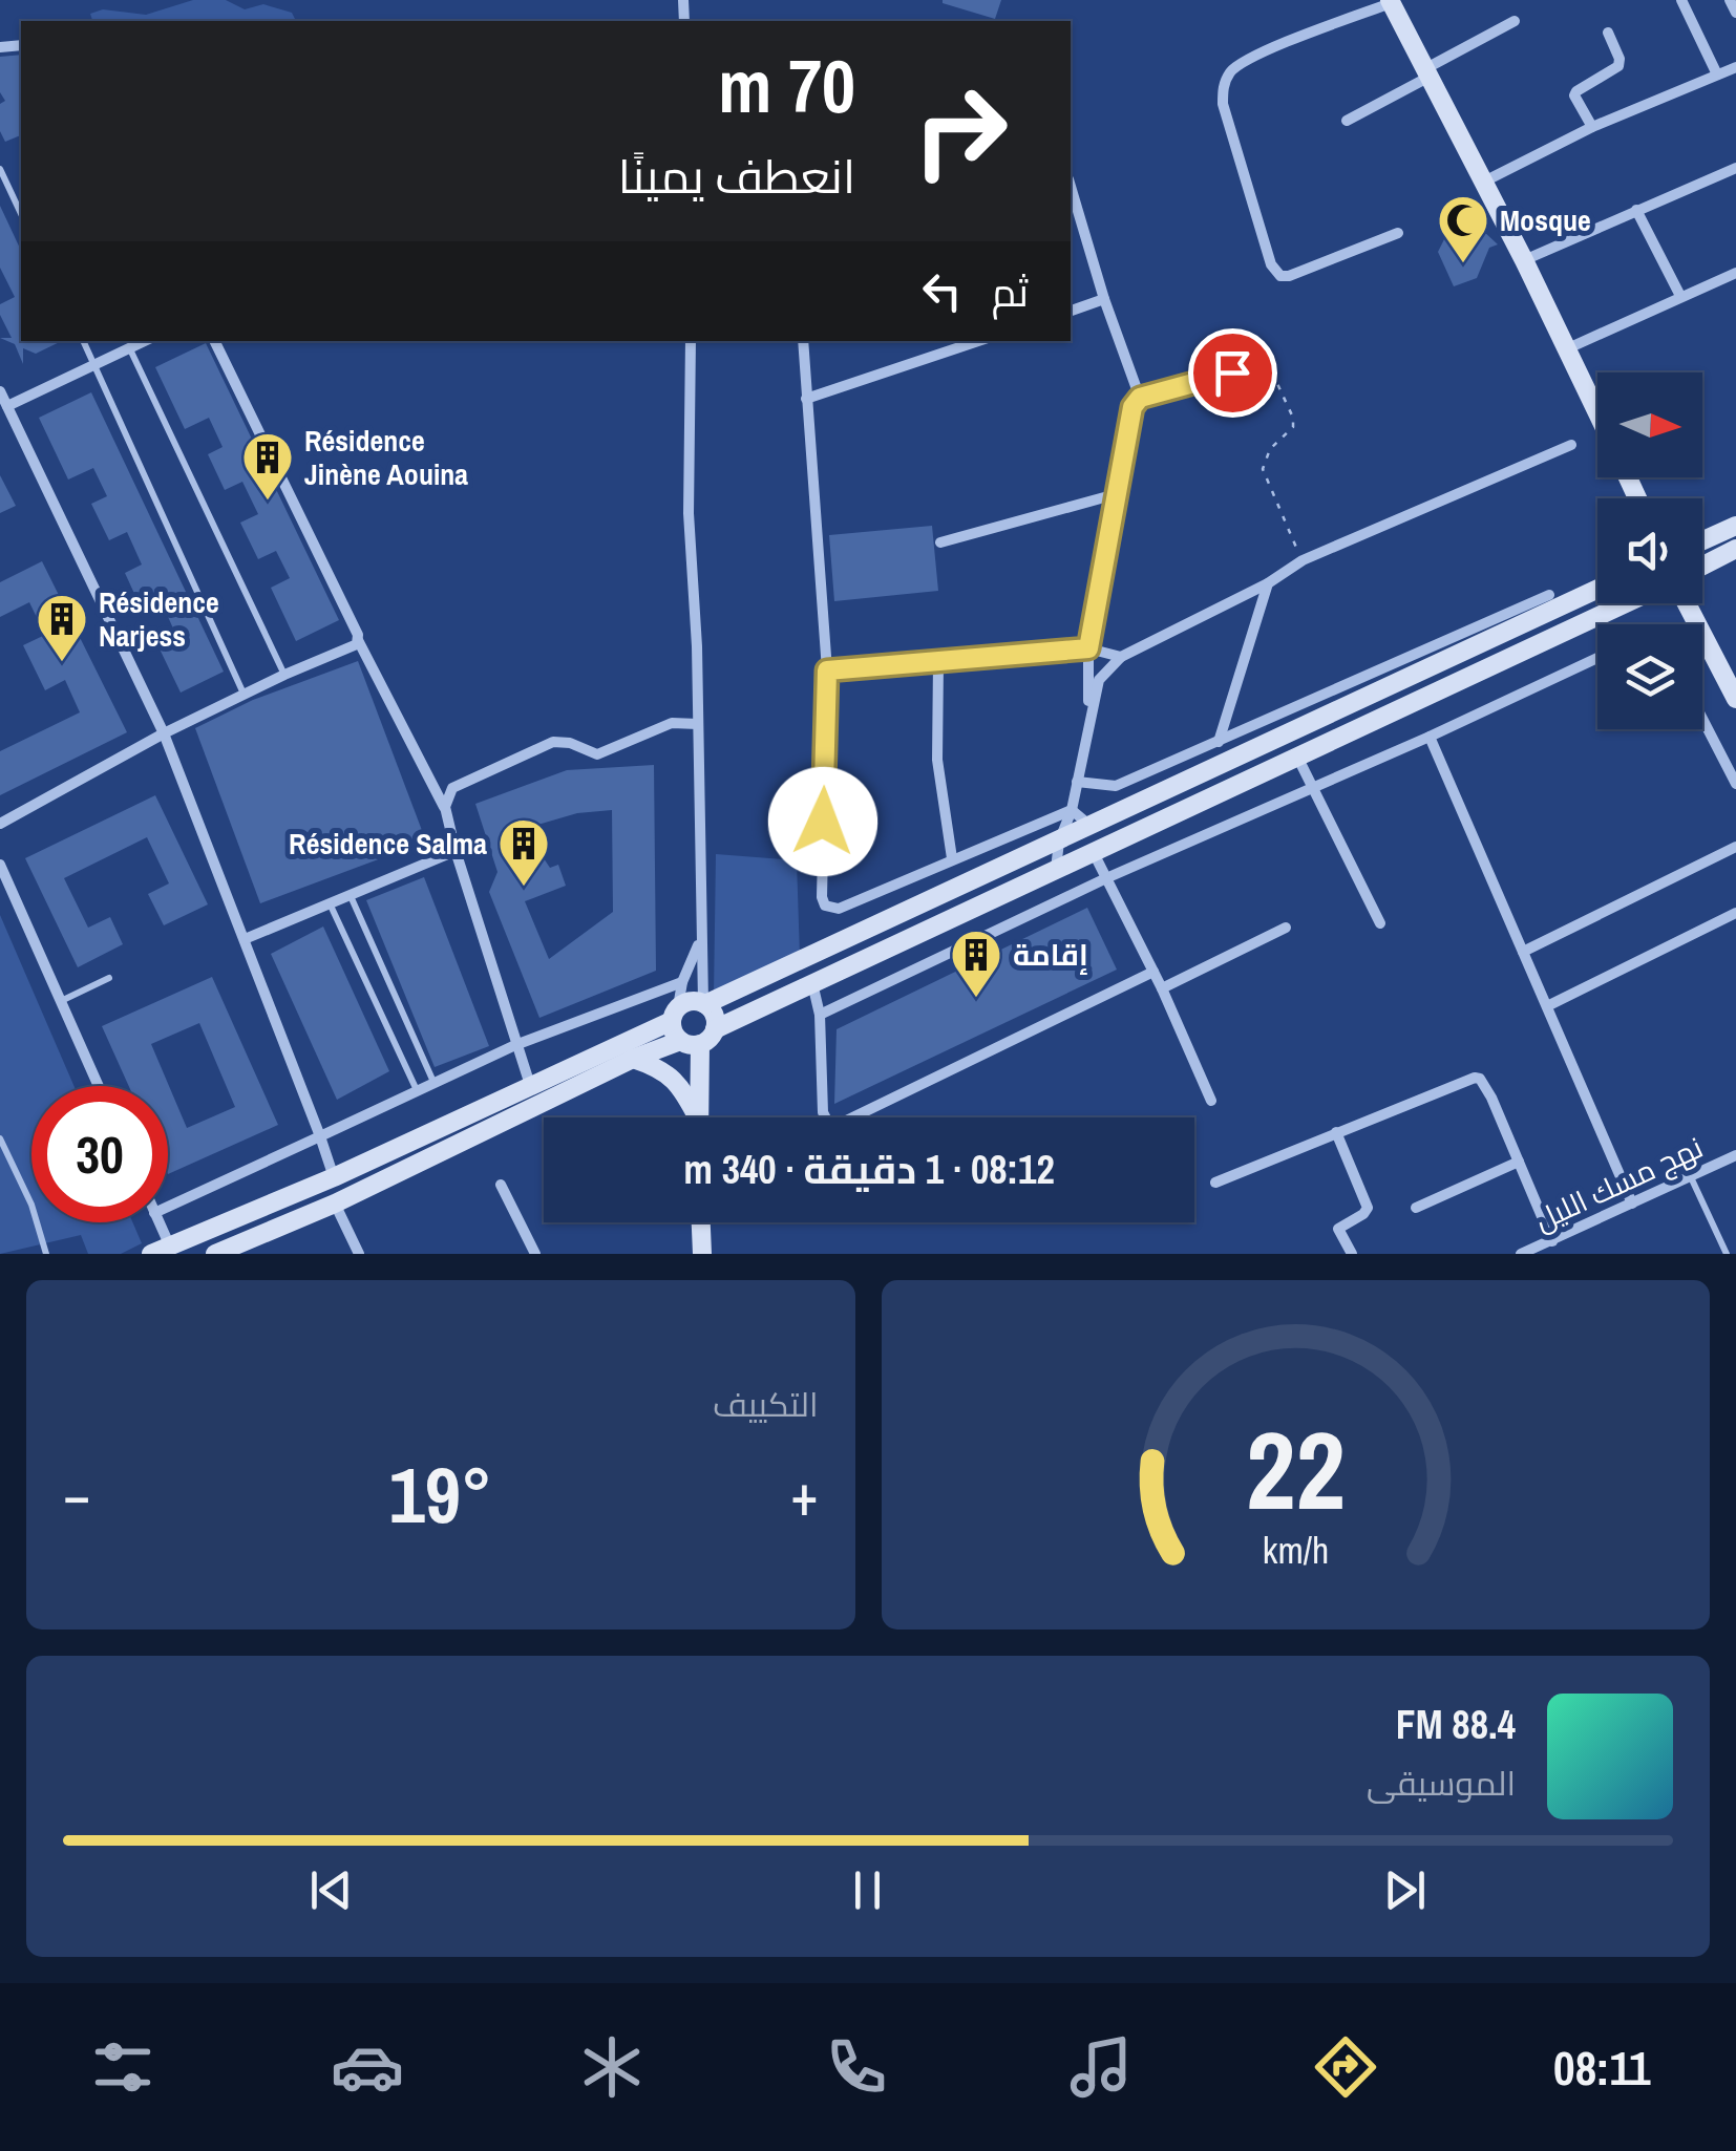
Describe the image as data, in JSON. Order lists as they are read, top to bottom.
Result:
{
  "streets": {
    "street": ["نهج مسك الليل"]
  },
  "places": {
    "mosque": ["Mosque"],
    "building": [
      "Résidence Jinène Aouina",
      "Résidence Narjess",
      "Résidence Salma",
      "إقامة"
    ]
  },
  "north": "right",
  "page": {
    "turn": ["70 m", "انعطف يمينًا"],
    "then": "ثم",
    "limit": "30",
    "trip": "08:12 · 1 دقيقة · 340 m",
    "tile": "التكييف",
    "heat": ["−", "19°", "+"],
    "song": ["88.4 FM", "الموسيقى"],
    "tabs": "08:11",
    "gauge": ["22", "km/h"]
  }
}
